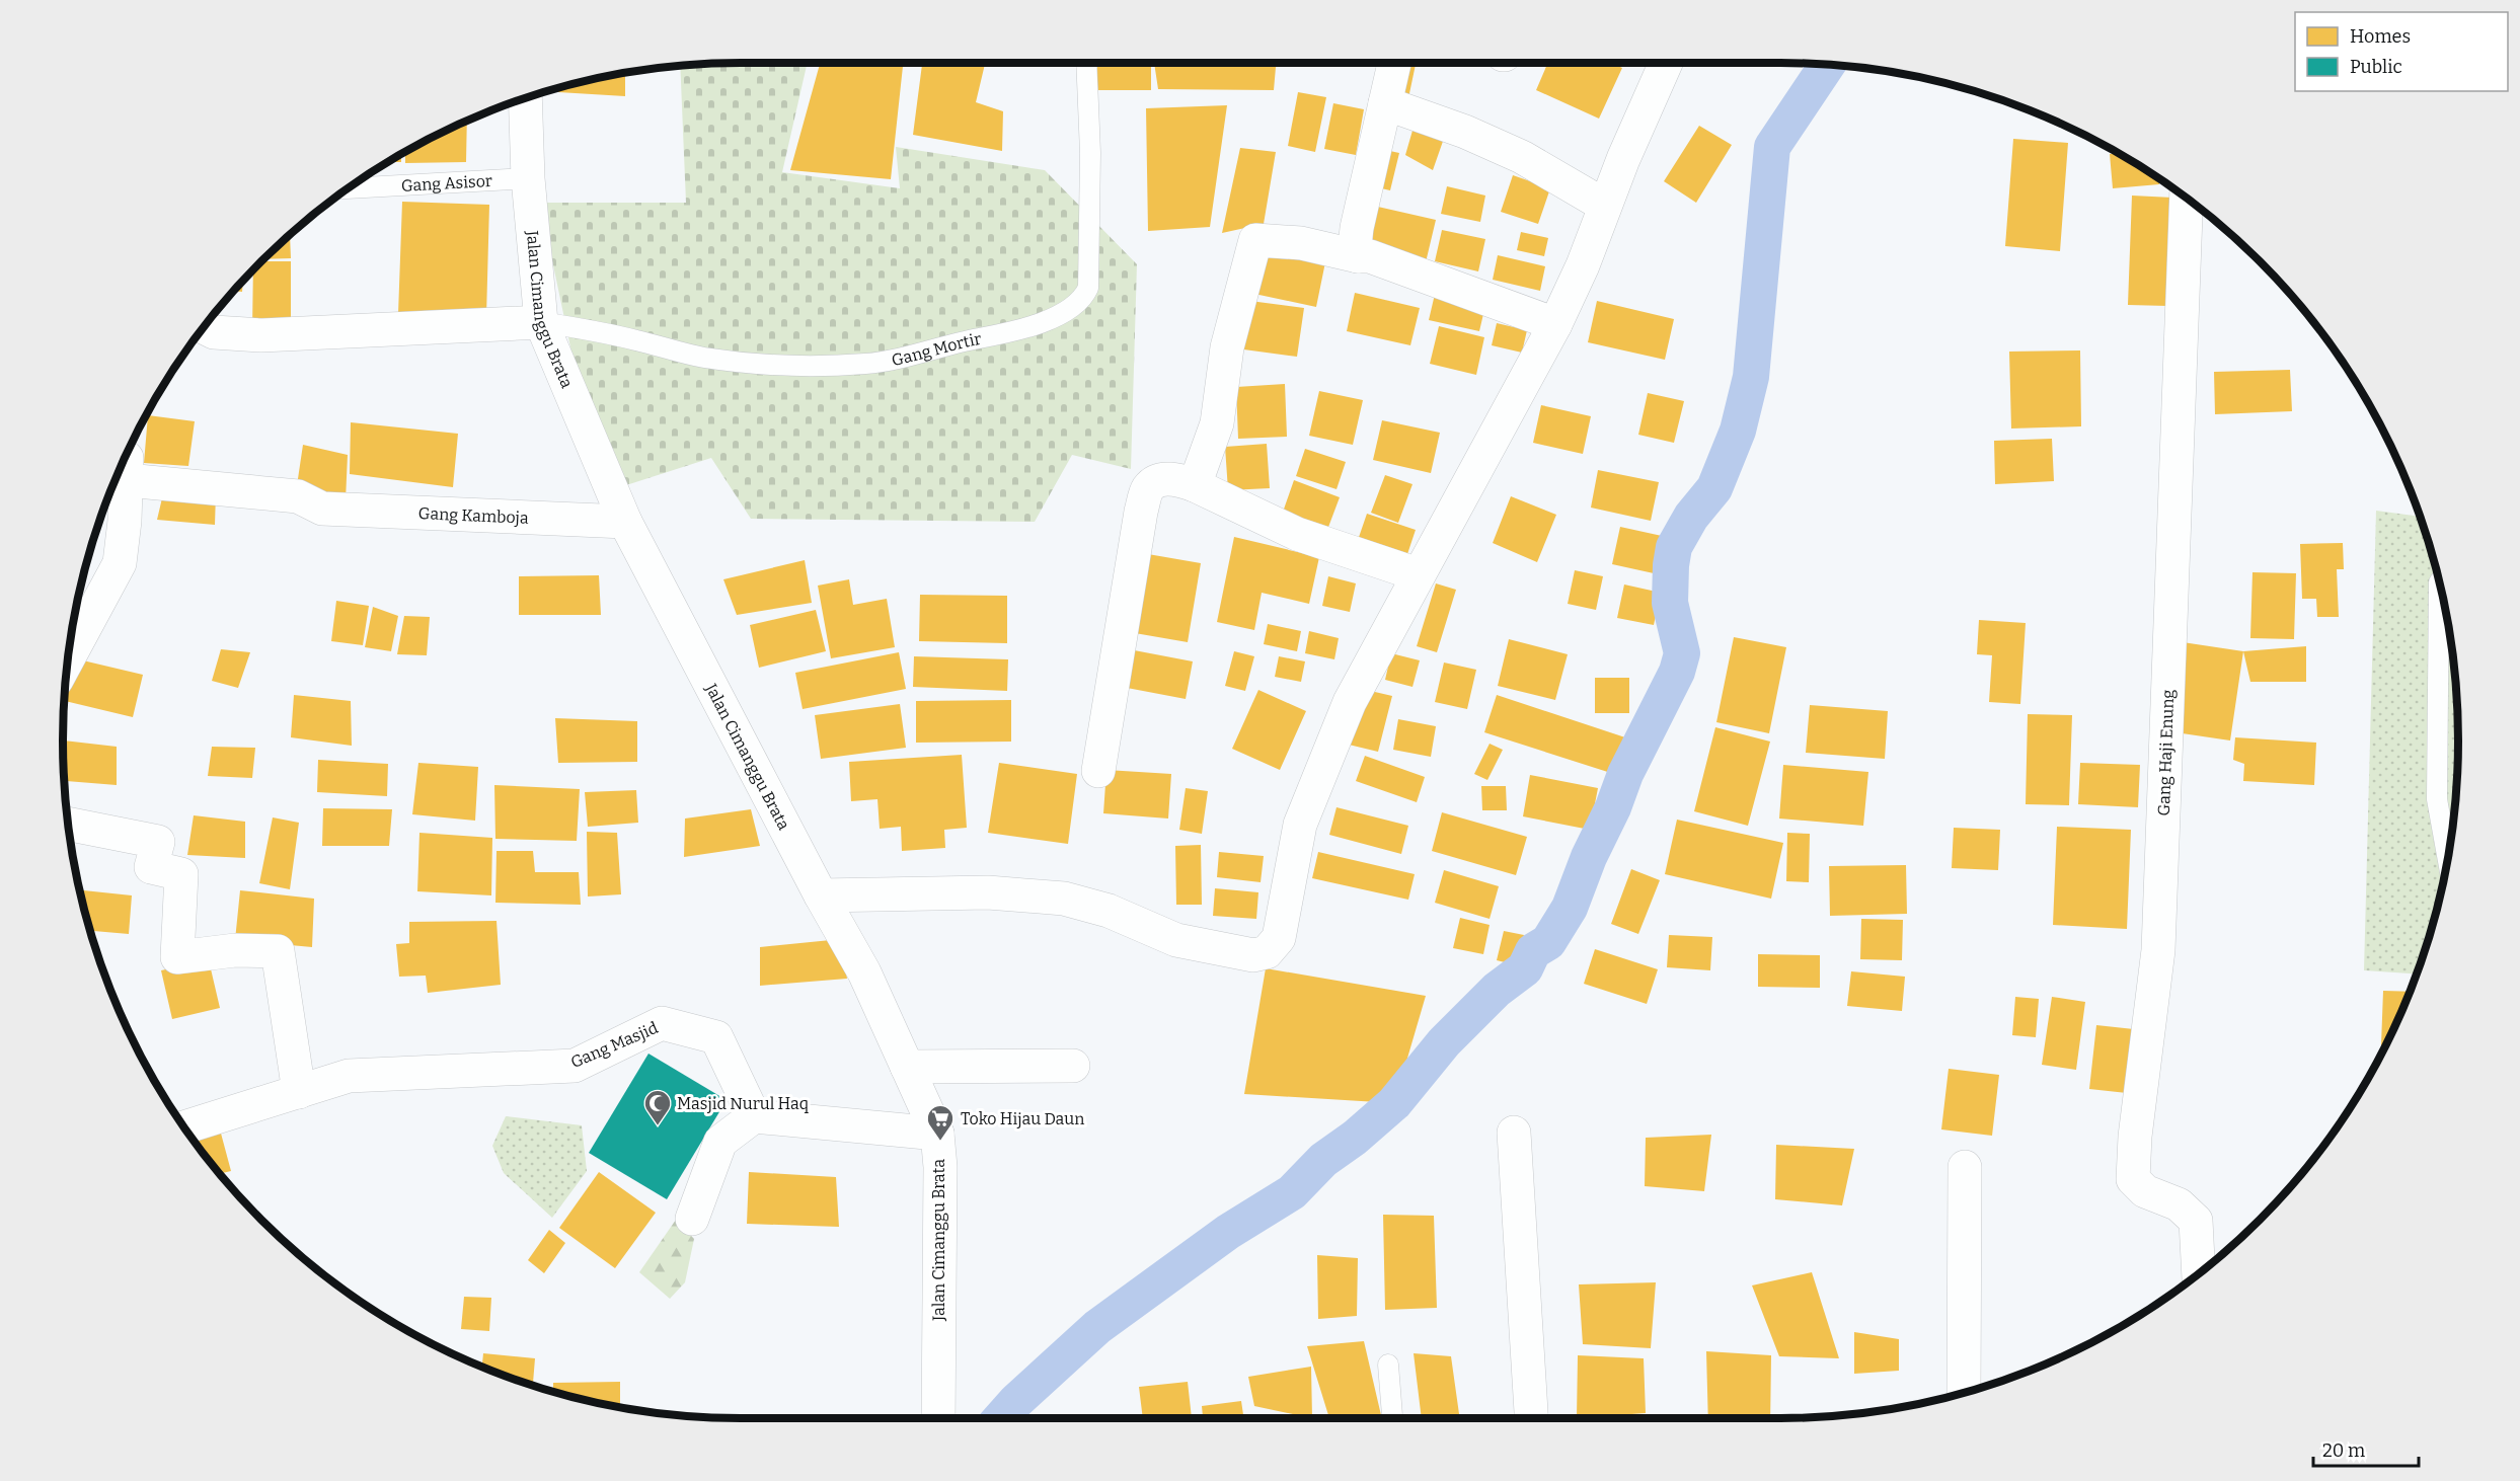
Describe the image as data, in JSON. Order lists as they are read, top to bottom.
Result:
{
  "streets": {
    "street": [
      "Jalan Cimanggu Brata",
      "Gang Kamboja",
      "Gang Haji Enung",
      "Gang Masjid"
    ],
    "lane": ["Gang Asisor", "Gang Mortir"]
  },
  "crossings": [
    ["Gang Asisor", "Jalan Cimanggu Brata"],
    ["Jalan Cimanggu Brata", "Gang Mortir"],
    ["Jalan Cimanggu Brata", "Gang Kamboja"]
  ],
  "places": {
    "mosque": ["Masjid Nurul Haq"],
    "supermarket": ["Toko Hijau Daun"]
  },
  "legend": ["Homes", "Public"],
  "scale_bar": "20 m"
}
